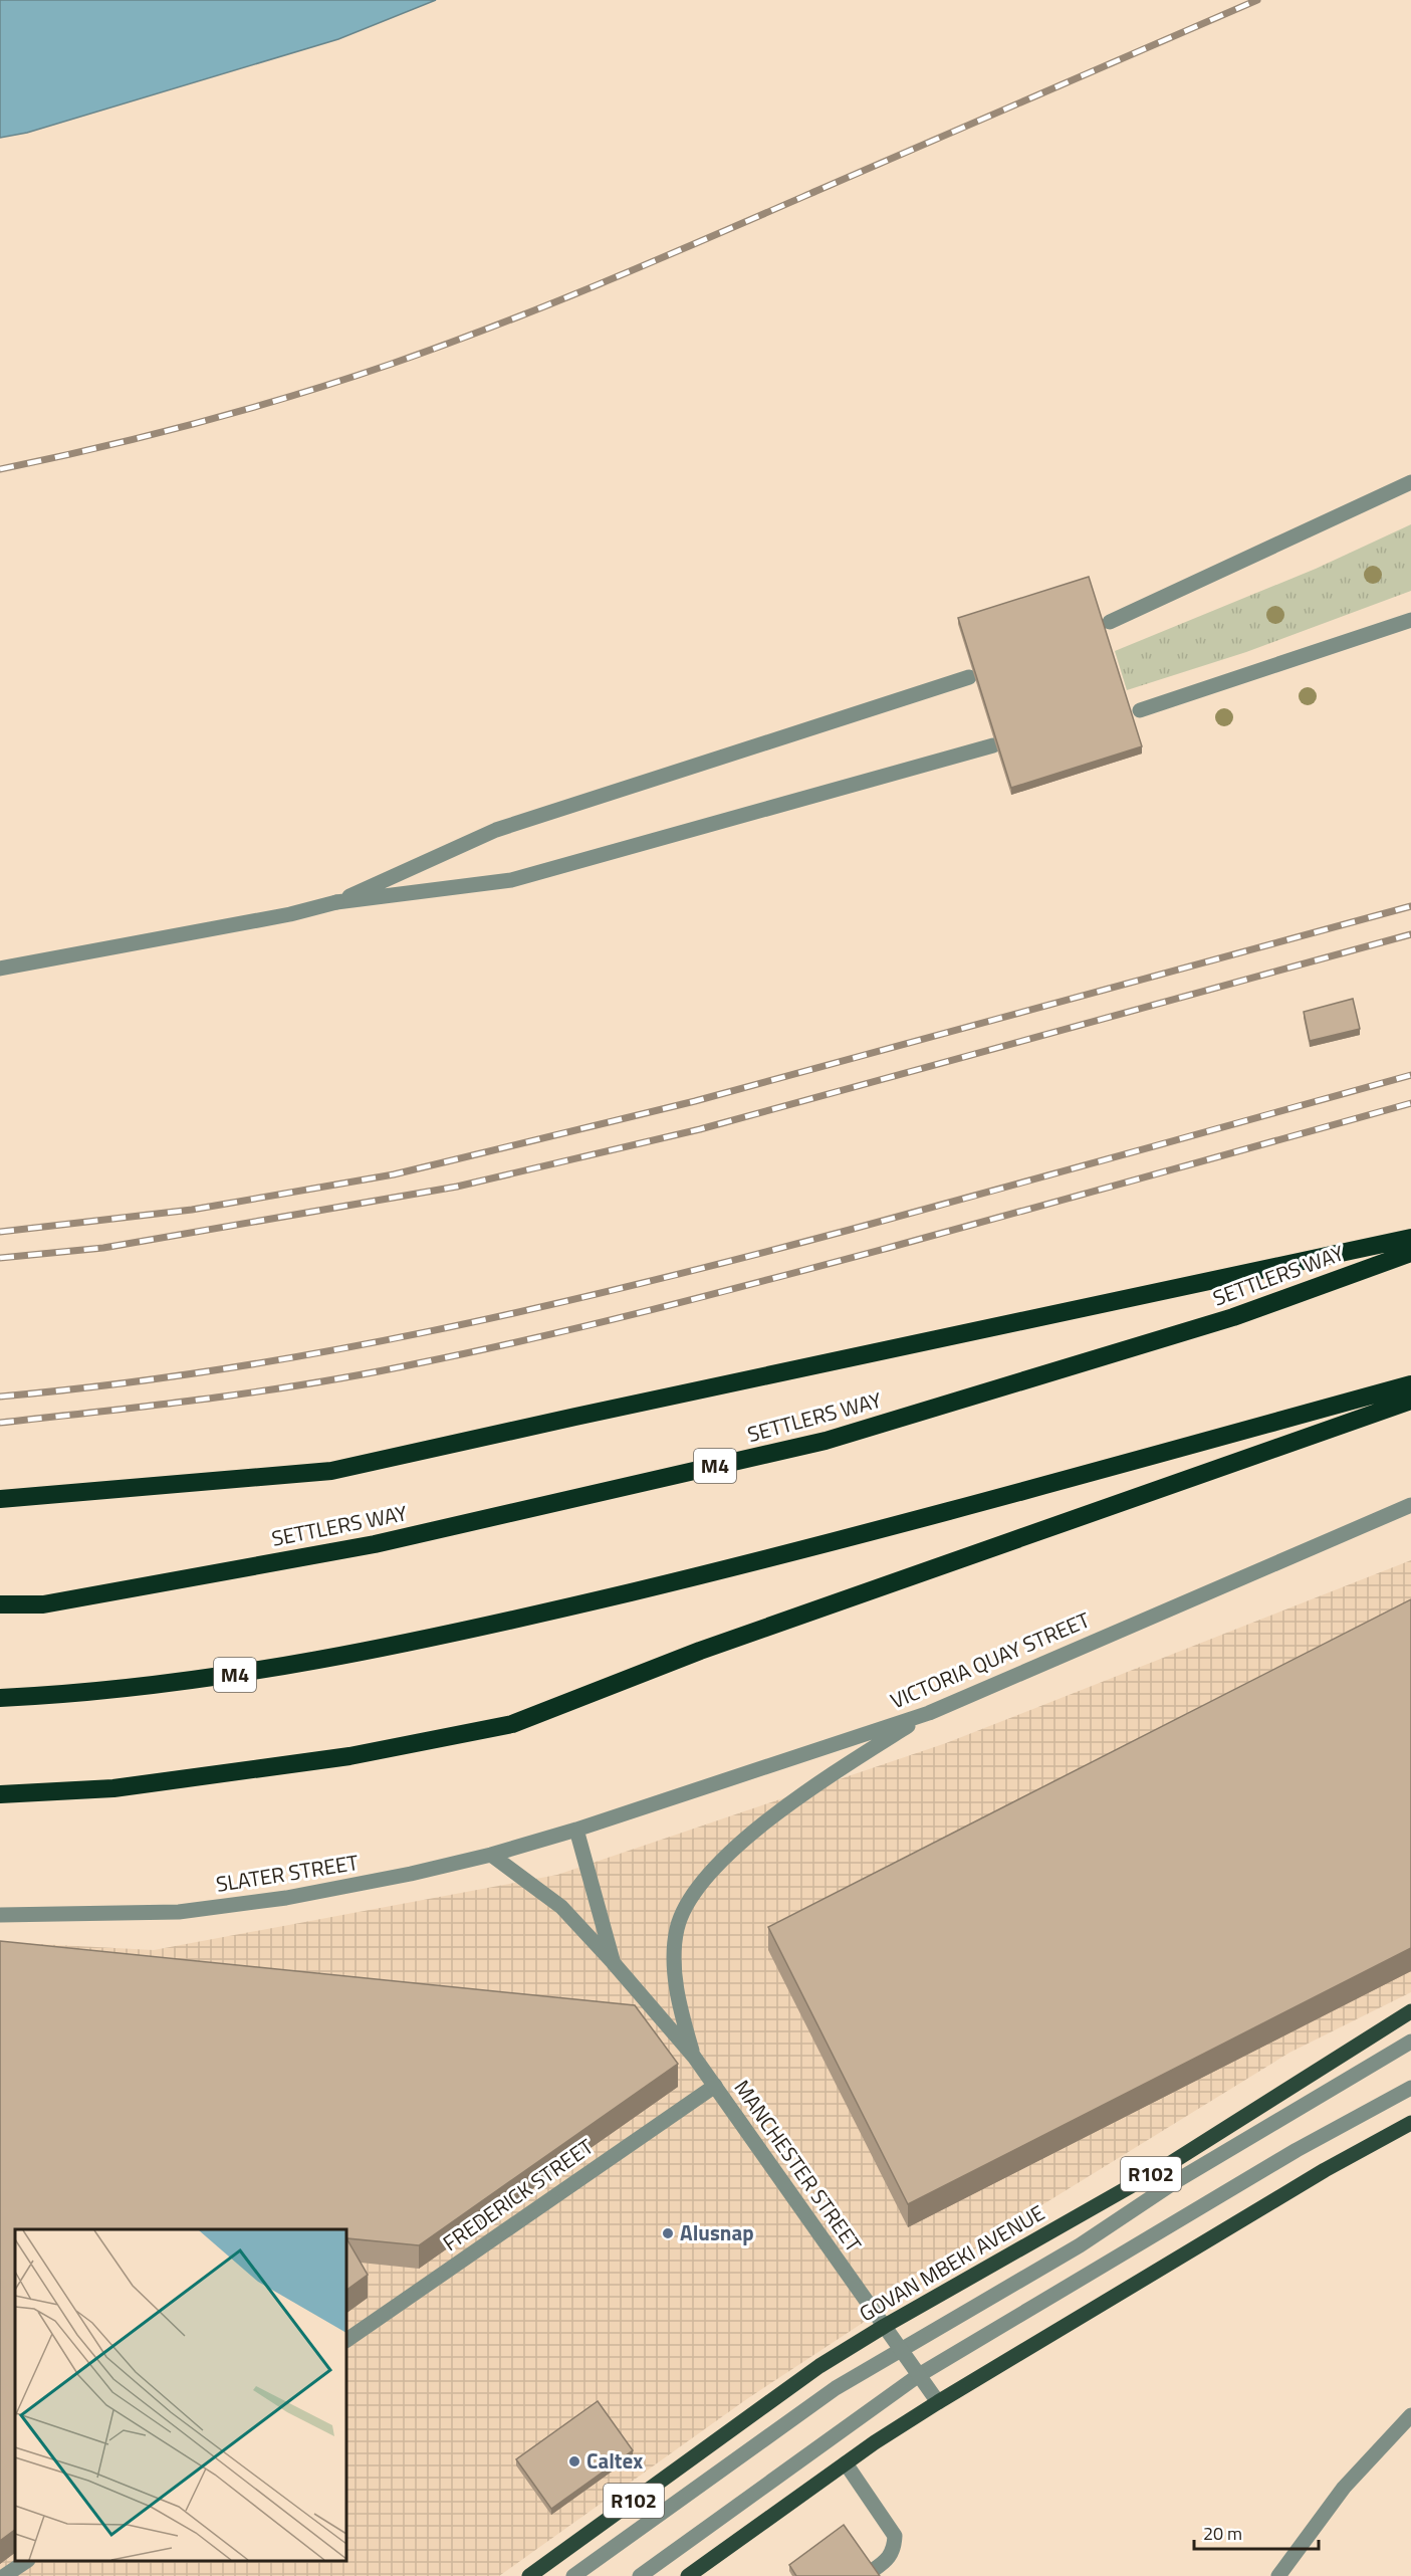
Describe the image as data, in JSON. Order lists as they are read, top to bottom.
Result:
{
  "streets": {
    "highway": ["SETTLERS WAY", "M4"],
    "main road": ["R102", "GOVAN MBEKI AVENUE"],
    "street": [
      "VICTORIA QUAY STREET",
      "SLATER STREET",
      "MANCHESTER STREET",
      "FREDERICK STREET"
    ]
  },
  "crossings": [
    ["VICTORIA QUAY STREET", "SLATER STREET"],
    ["VICTORIA QUAY STREET", "MANCHESTER STREET"],
    ["SLATER STREET", "MANCHESTER STREET"],
    ["MANCHESTER STREET", "FREDERICK STREET"],
    ["MANCHESTER STREET", "GOVAN MBEKI AVENUE"]
  ],
  "places": ["Alusnap", "Caltex"],
  "scale_bar": "20 m"
}
